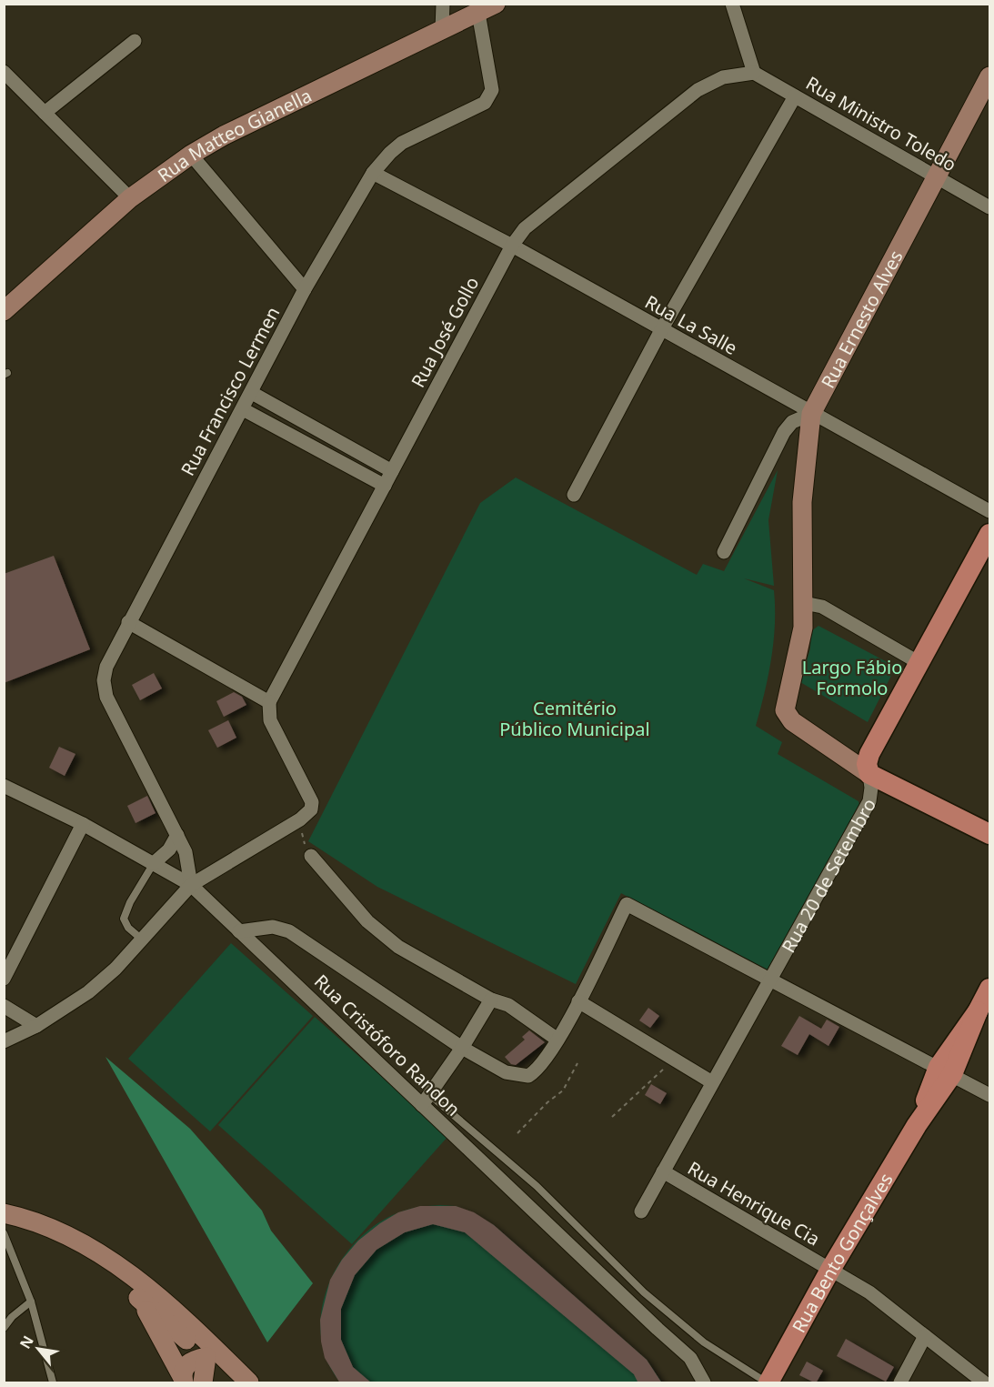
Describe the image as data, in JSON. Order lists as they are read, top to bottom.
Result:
{
  "streets": {
    "main road": [
      "Rua Matteo Gianella",
      "Rua Ernesto Alves",
      "Rua 20 de Setembro",
      "Rua Bento Gonçalves"
    ],
    "street": [
      "Rua Ministro Toledo",
      "Rua La Salle",
      "Rua José Gollo",
      "Rua Francisco Lermen",
      "Rua Cristóforo Randon",
      "Rua Henrique Cia"
    ]
  },
  "crossings": [
    ["Rua Ministro Toledo", "Rua Ernesto Alves"],
    ["Rua Ministro Toledo", "Rua José Gollo"],
    ["Rua Matteo Gianella", "Rua Francisco Lermen"],
    ["Rua Ernesto Alves", "Rua La Salle"],
    ["Rua La Salle", "Rua José Gollo"],
    ["Rua La Salle", "Rua Francisco Lermen"],
    ["Rua Francisco Lermen", "Rua Cristóforo Randon"],
    ["Rua 20 de Setembro", "Rua Henrique Cia"],
    ["Rua Henrique Cia", "Rua Bento Gonçalves"]
  ],
  "parks": ["Largo Fábio Formolo", "Cemitério Público Municipal"],
  "north": "top left"
}
